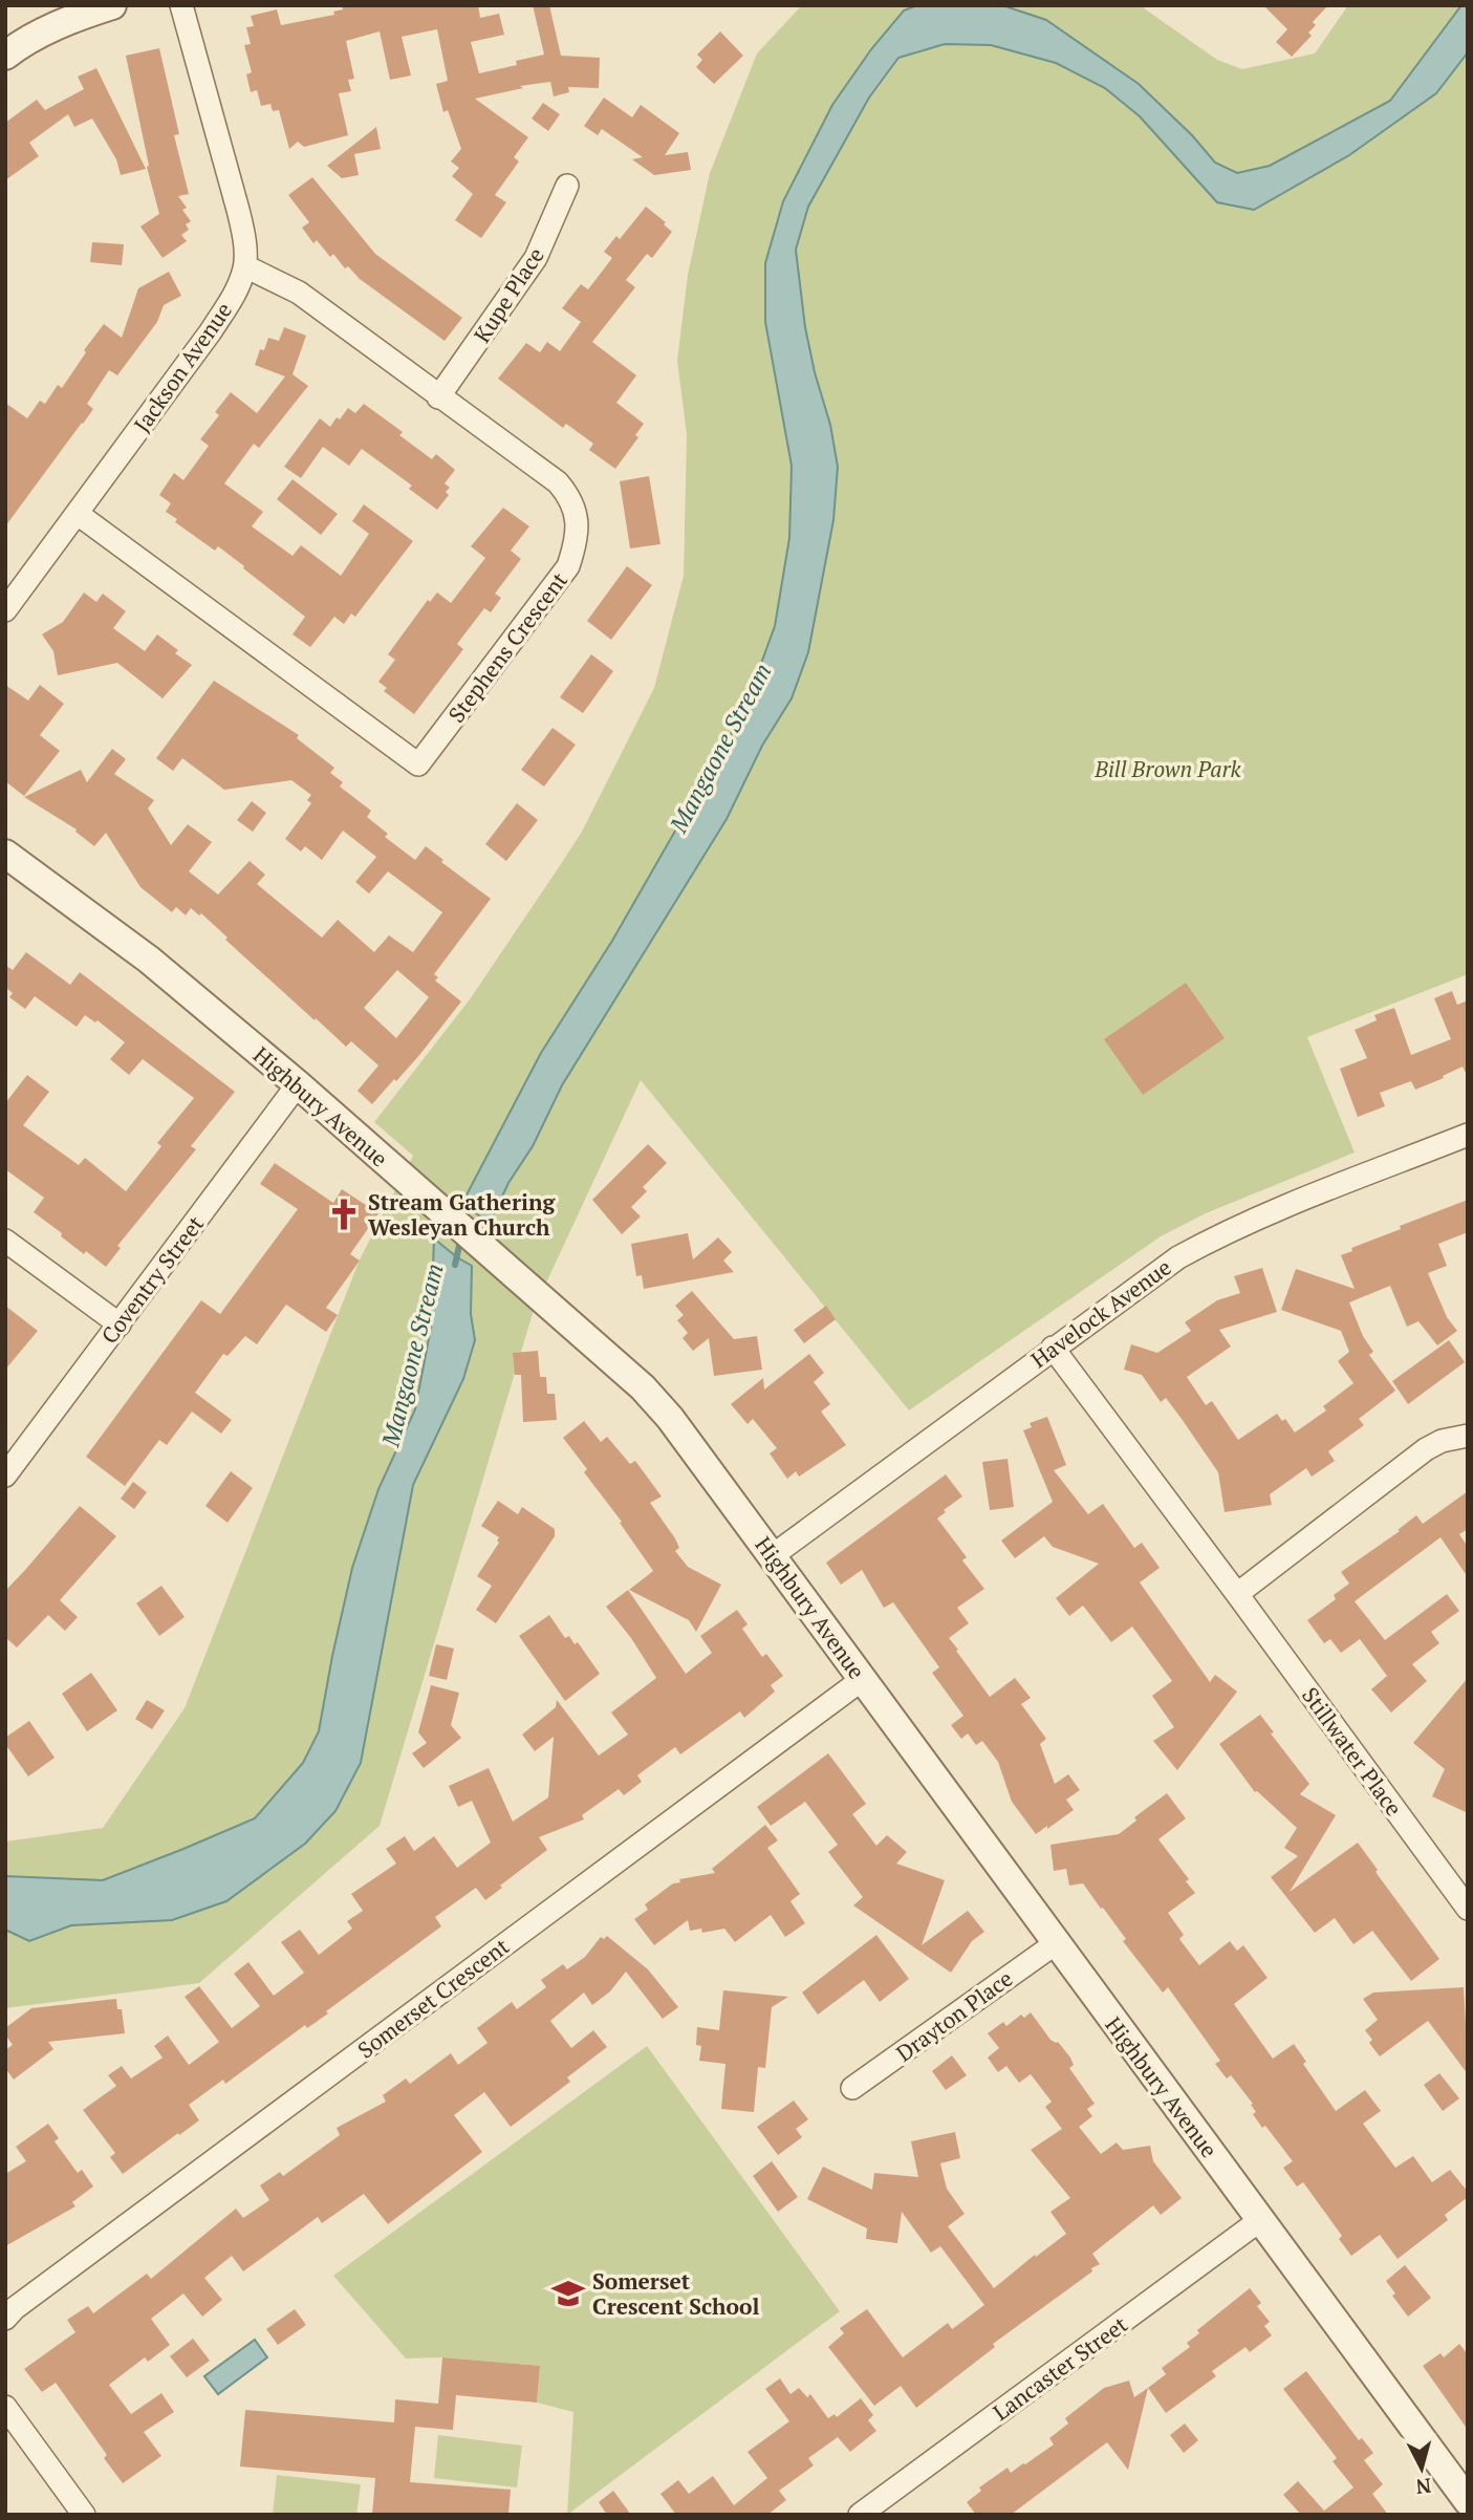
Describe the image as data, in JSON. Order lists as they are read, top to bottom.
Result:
{
  "streets": {
    "street": [
      "Kupe Place",
      "Jackson Avenue",
      "Stephens Crescent",
      "Highbury Avenue",
      "Coventry Street",
      "Havelock Avenue",
      "Stillwater Place",
      "Somerset Crescent",
      "Drayton Place",
      "Lancaster Street"
    ]
  },
  "crossings": [
    ["Kupe Place", "Stephens Crescent"],
    ["Jackson Avenue", "Stephens Crescent"],
    ["Highbury Avenue", "Coventry Street"],
    ["Highbury Avenue", "Havelock Avenue"],
    ["Highbury Avenue", "Somerset Crescent"],
    ["Highbury Avenue", "Drayton Place"],
    ["Highbury Avenue", "Lancaster Street"],
    ["Havelock Avenue", "Stillwater Place"]
  ],
  "water": ["Mangaone Stream"],
  "parks": ["Bill Brown Park"],
  "places": {
    "church": ["Stream Gathering Wesleyan Church"],
    "school or university": ["Somerset Crescent School"]
  },
  "north": "bottom"
}
